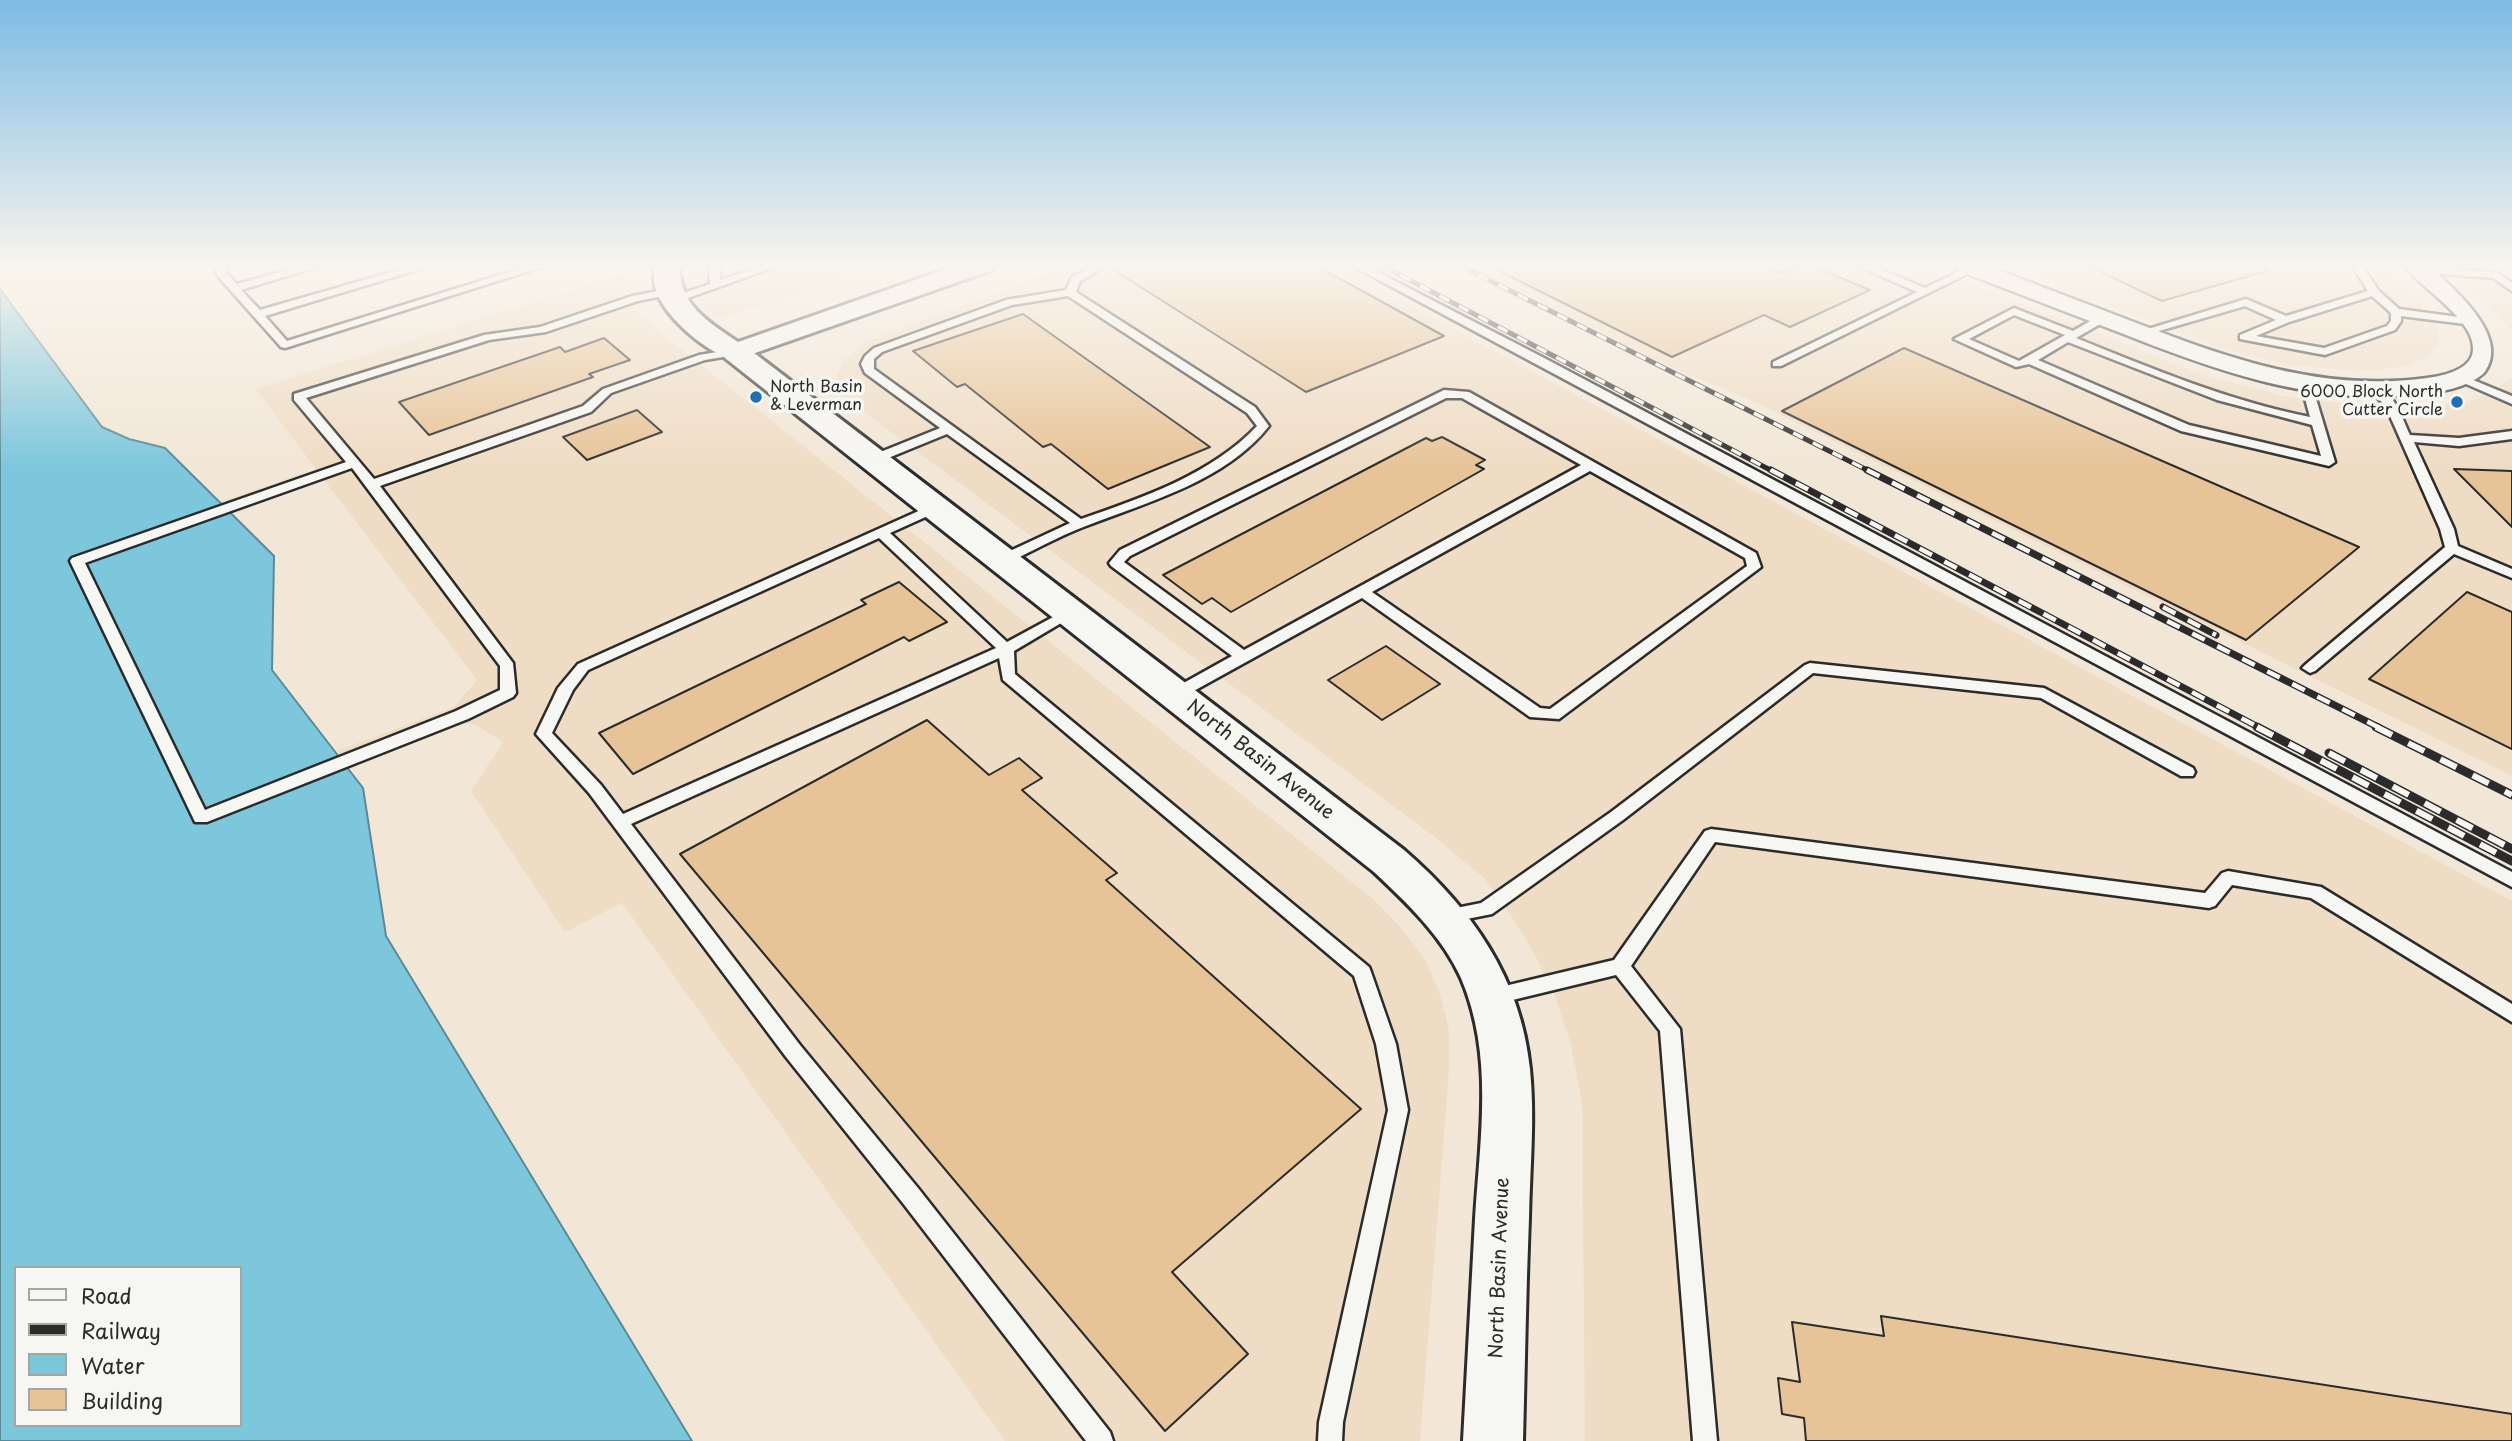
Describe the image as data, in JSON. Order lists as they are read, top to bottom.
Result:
{
  "streets": {
    "main road": ["North Basin Avenue"]
  },
  "places": ["North Basin & Leverman", "6000 Block North Cutter Circle"],
  "legend": [
    "Road",
    "Railway",
    "Water",
    "Building"
  ]
}
